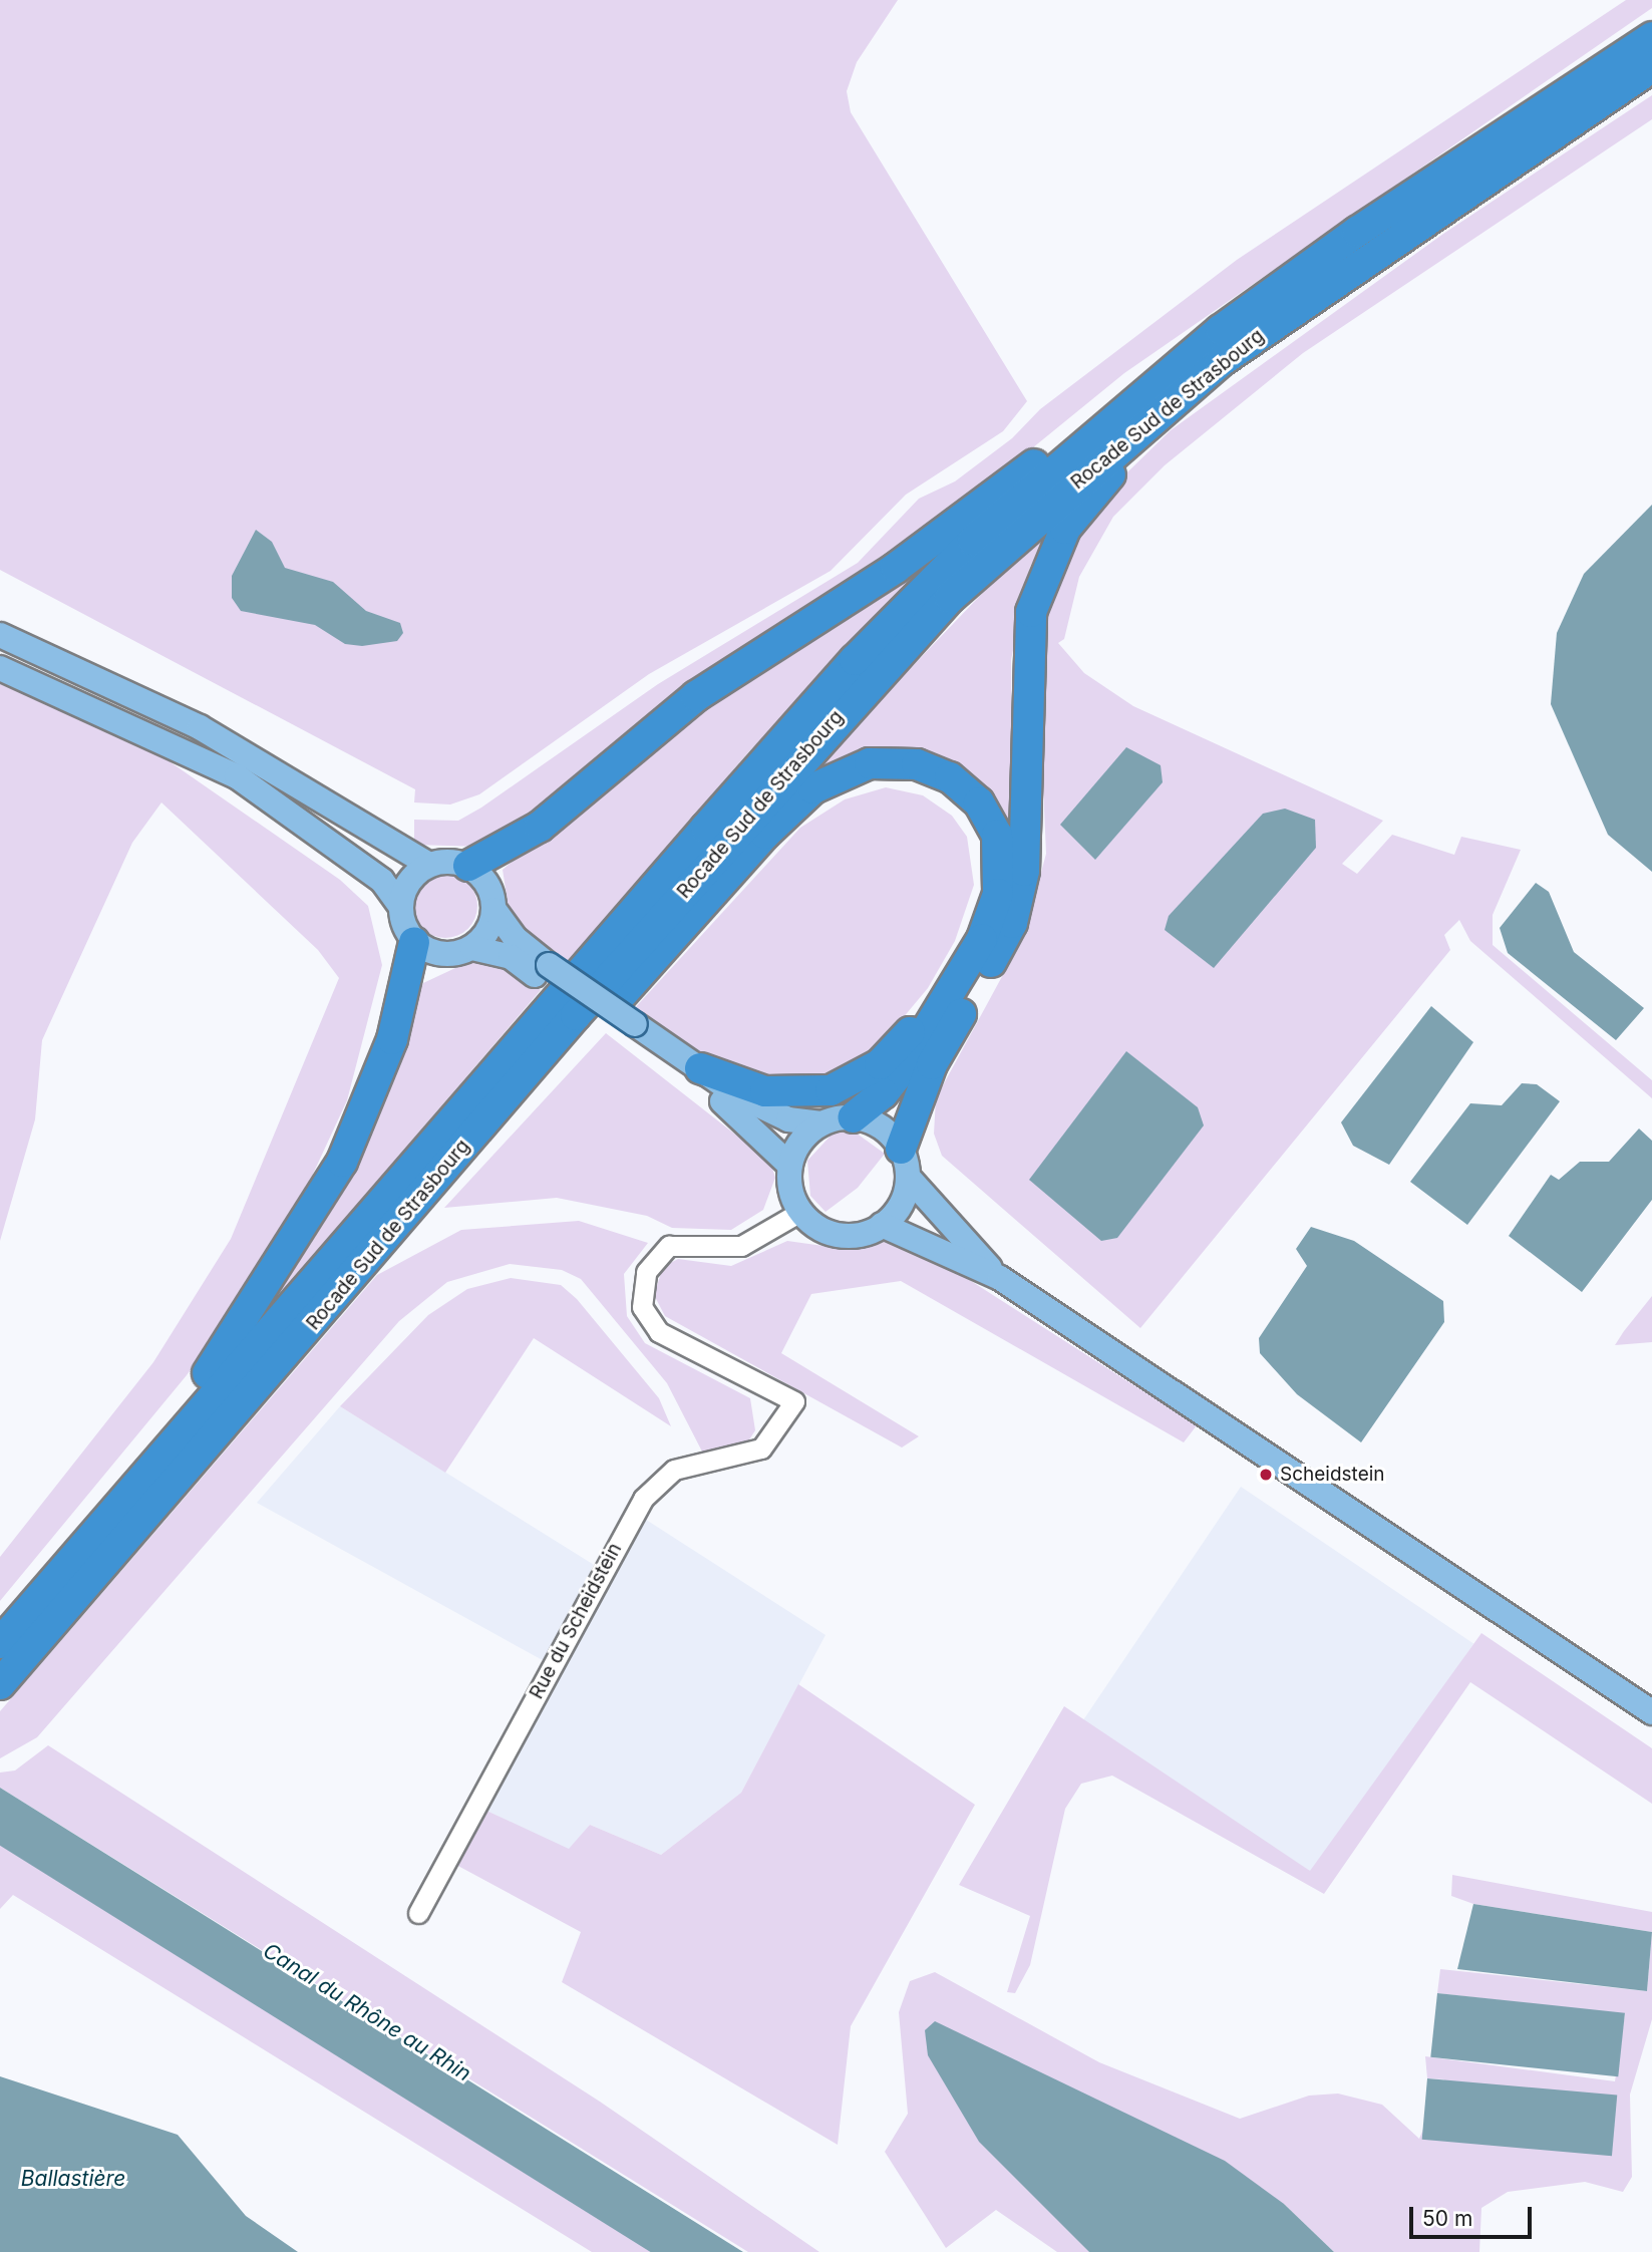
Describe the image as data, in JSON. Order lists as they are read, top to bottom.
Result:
{
  "streets": {
    "highway": ["Rocade Sud de Strasbourg"],
    "street": ["Rue du Scheidstein"]
  },
  "water": ["Canal du Rhône au Rhin", "Ballastière"],
  "places": ["Scheidstein"],
  "scale_bar": "50 m"
}
